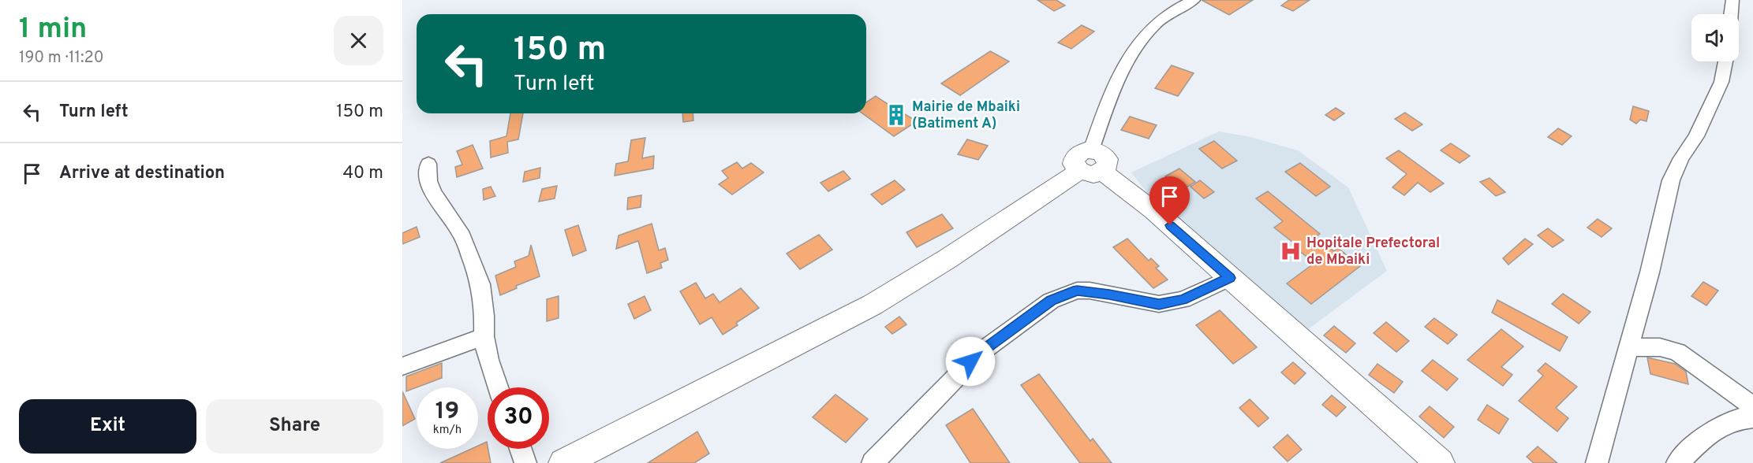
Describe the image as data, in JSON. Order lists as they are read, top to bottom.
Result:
{
  "places": {
    "building": ["Mairie de Mbaiki (Batiment A)"],
    "hospital": ["Hopitale Prefectoral de Mbaiki"]
  },
  "page": {
    "heading": ["1 min", "190 m · 11:20"],
    "turn": ["150 m", "Turn left"],
    "list": [
      {
        "name": "Turn left",
        "value": "150 m"
      },
      {
        "name": "Arrive at destination",
        "value": "40 m"
      }
    ],
    "speed": "19 km/h",
    "limit": "30",
    "buttons": ["Exit", "Share"]
  }
}
